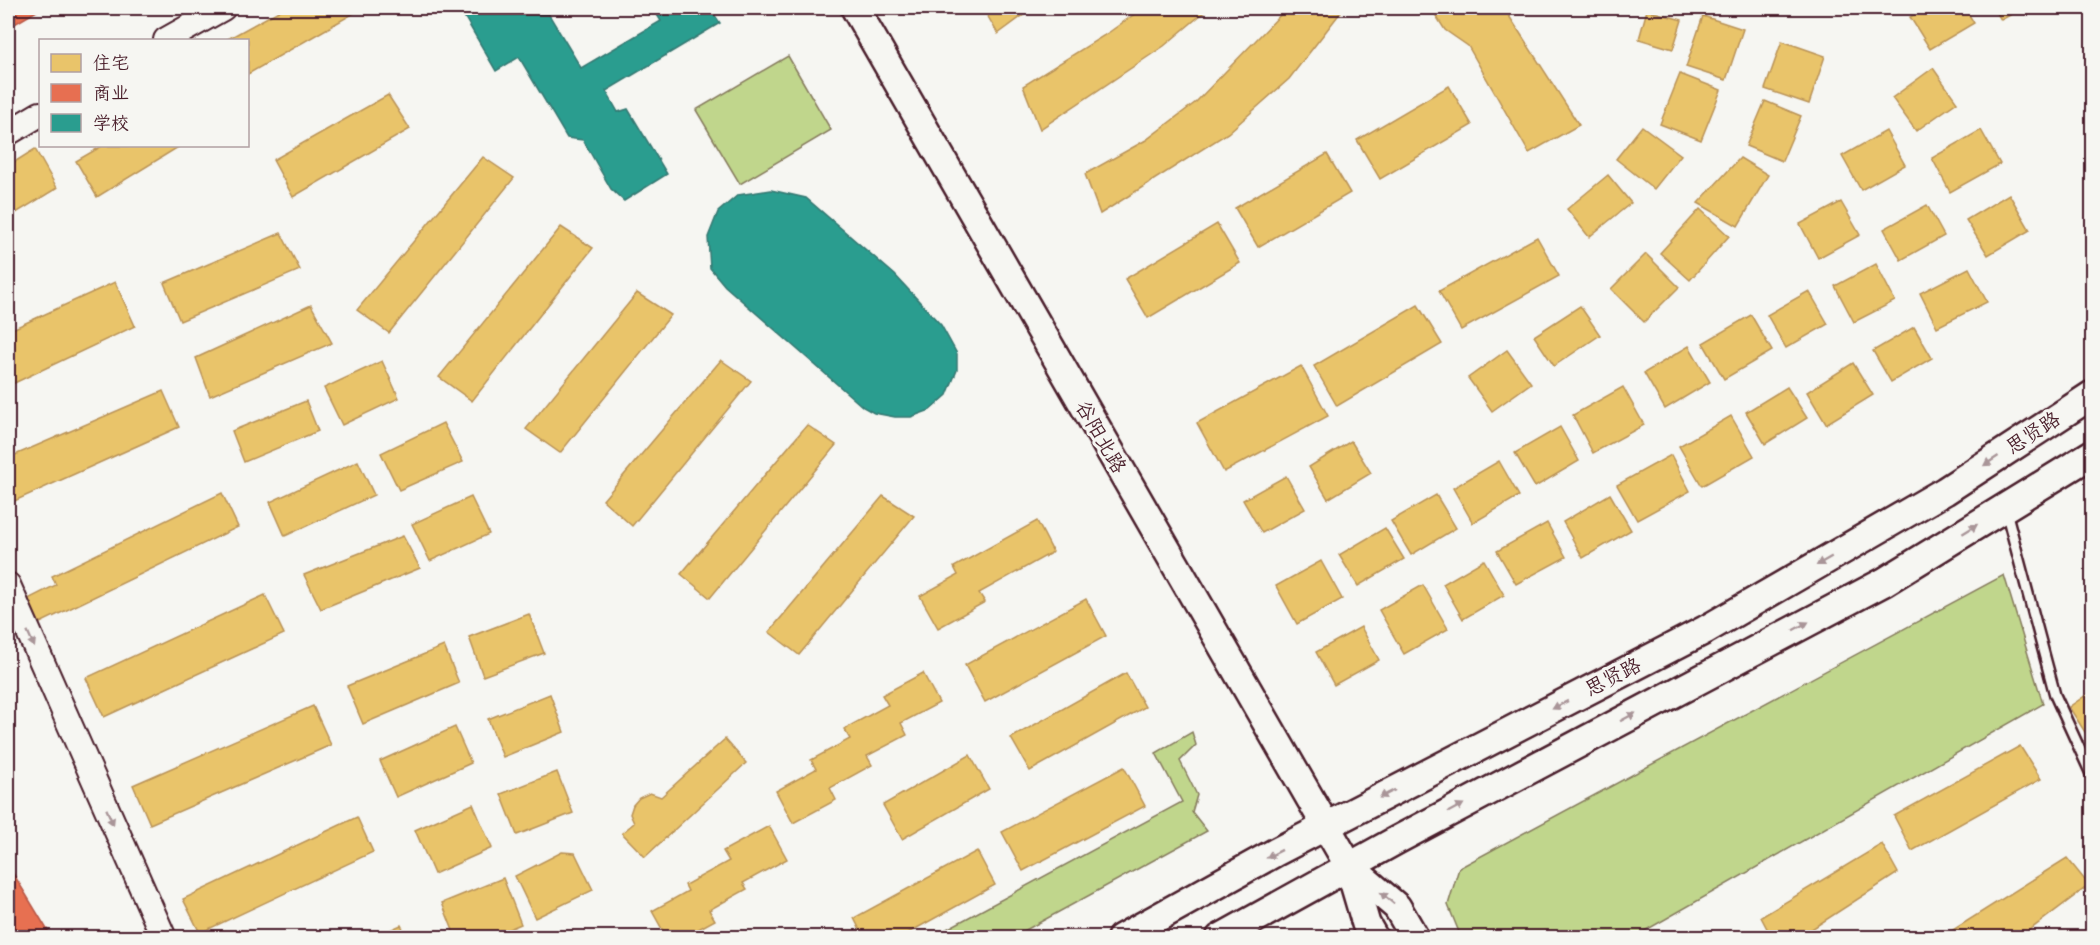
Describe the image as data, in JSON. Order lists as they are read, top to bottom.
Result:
{
  "streets": {
    "main road": ["思贤路", "谷阳北路"]
  },
  "crossings": [
    ["思贤路", "谷阳北路"]
  ],
  "legend": ["住宅", "商业", "学校"]
}
